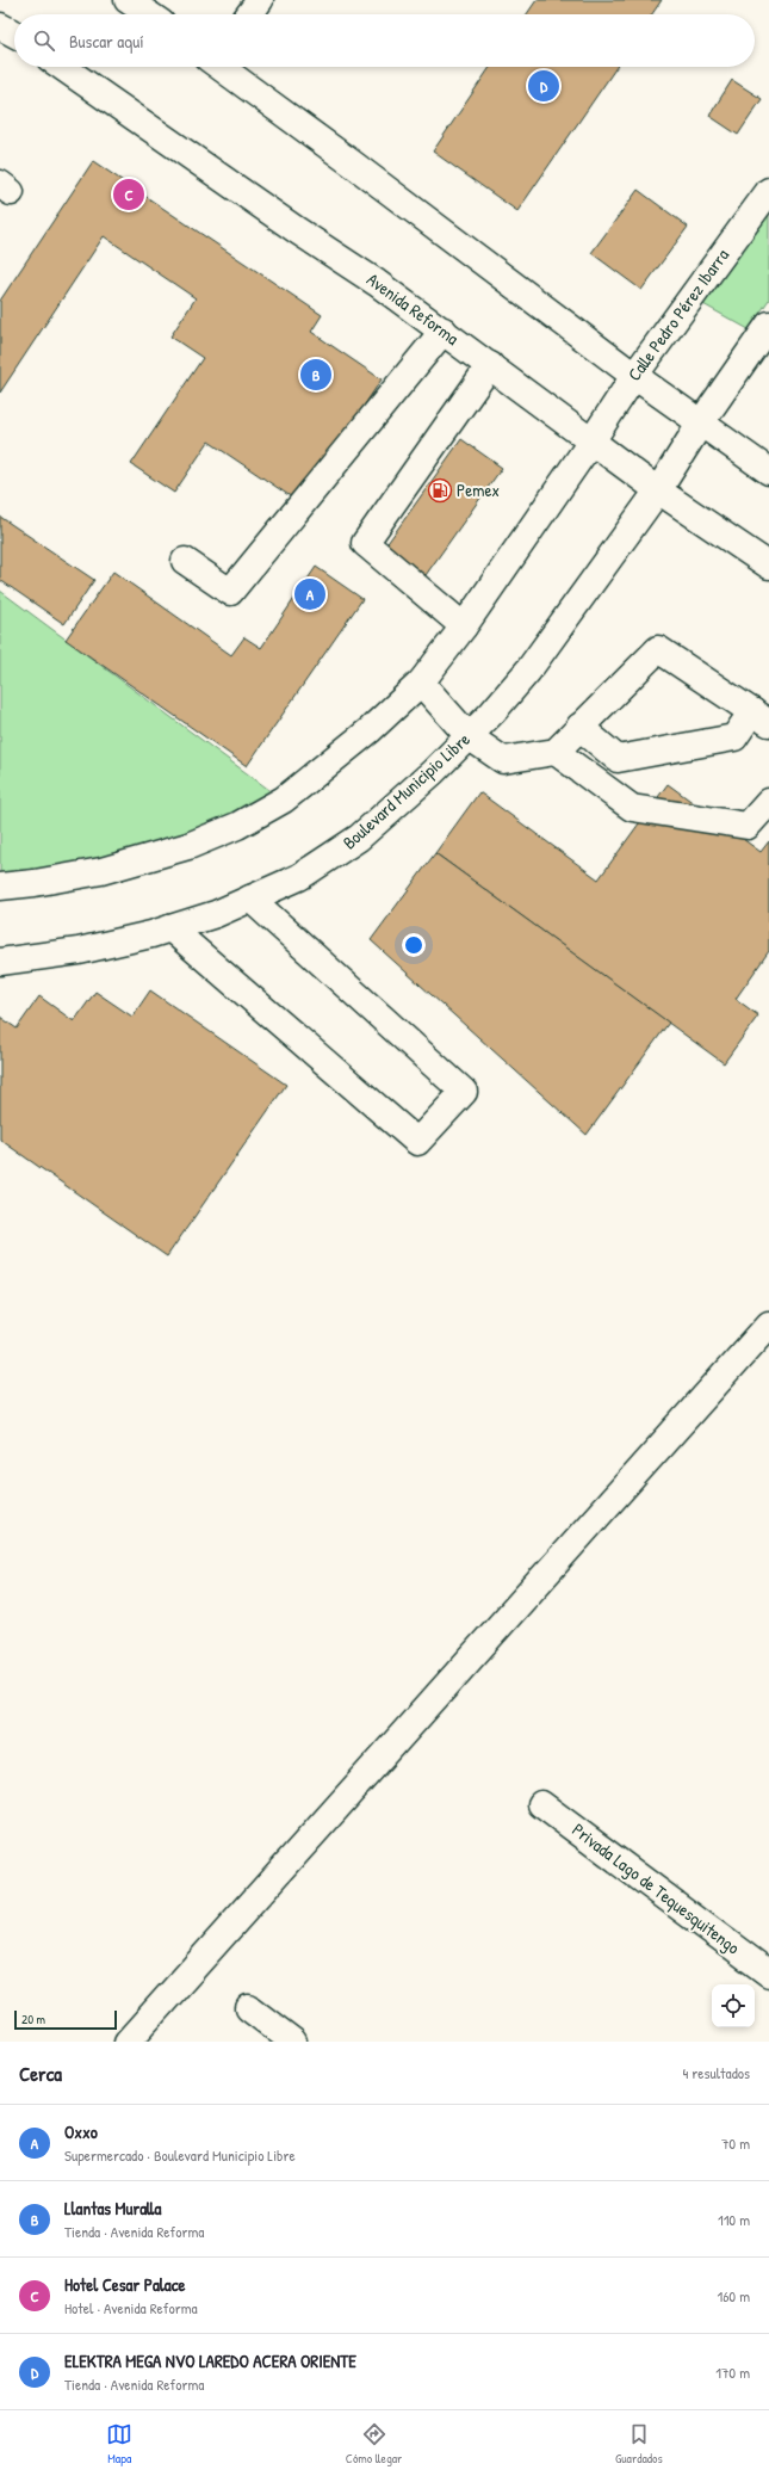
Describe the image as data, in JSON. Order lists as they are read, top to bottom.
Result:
{
  "streets": {
    "main road": [
      "Avenida Reforma",
      "Calle Pedro Pérez Ibarra",
      "Boulevard Municipio Libre",
      "Privada Lago de Tequesquitengo"
    ]
  },
  "crossings": [
    ["Avenida Reforma", "Calle Pedro Pérez Ibarra"],
    ["Avenida Reforma", "Boulevard Municipio Libre"]
  ],
  "places": {
    "fuel station": ["Pemex"]
  },
  "scale_bar": "20 m",
  "page": {
    "search": "Buscar aquí",
    "pins": [
      "D",
      "C",
      "B",
      "A"
    ],
    "scale": "20 m",
    "heading": ["Cerca", "4 resultados"],
    "list": [
      {
        "mark": "A",
        "name": "Oxxo",
        "note": "Supermercado · Boulevard Municipio Libre",
        "value": "70 m"
      },
      {
        "mark": "B",
        "name": "Llantas Muralla",
        "note": "Tienda · Avenida Reforma",
        "value": "110 m"
      },
      {
        "mark": "C",
        "name": "Hotel Cesar Palace",
        "note": "Hotel · Avenida Reforma",
        "value": "160 m"
      },
      {
        "mark": "D",
        "name": "ELEKTRA MEGA NVO LAREDO ACERA ORIENTE",
        "note": "Tienda · Avenida Reforma",
        "value": "170 m"
      }
    ],
    "nav": ["Mapa", "Cómo llegar", "Guardados"]
  }
}
